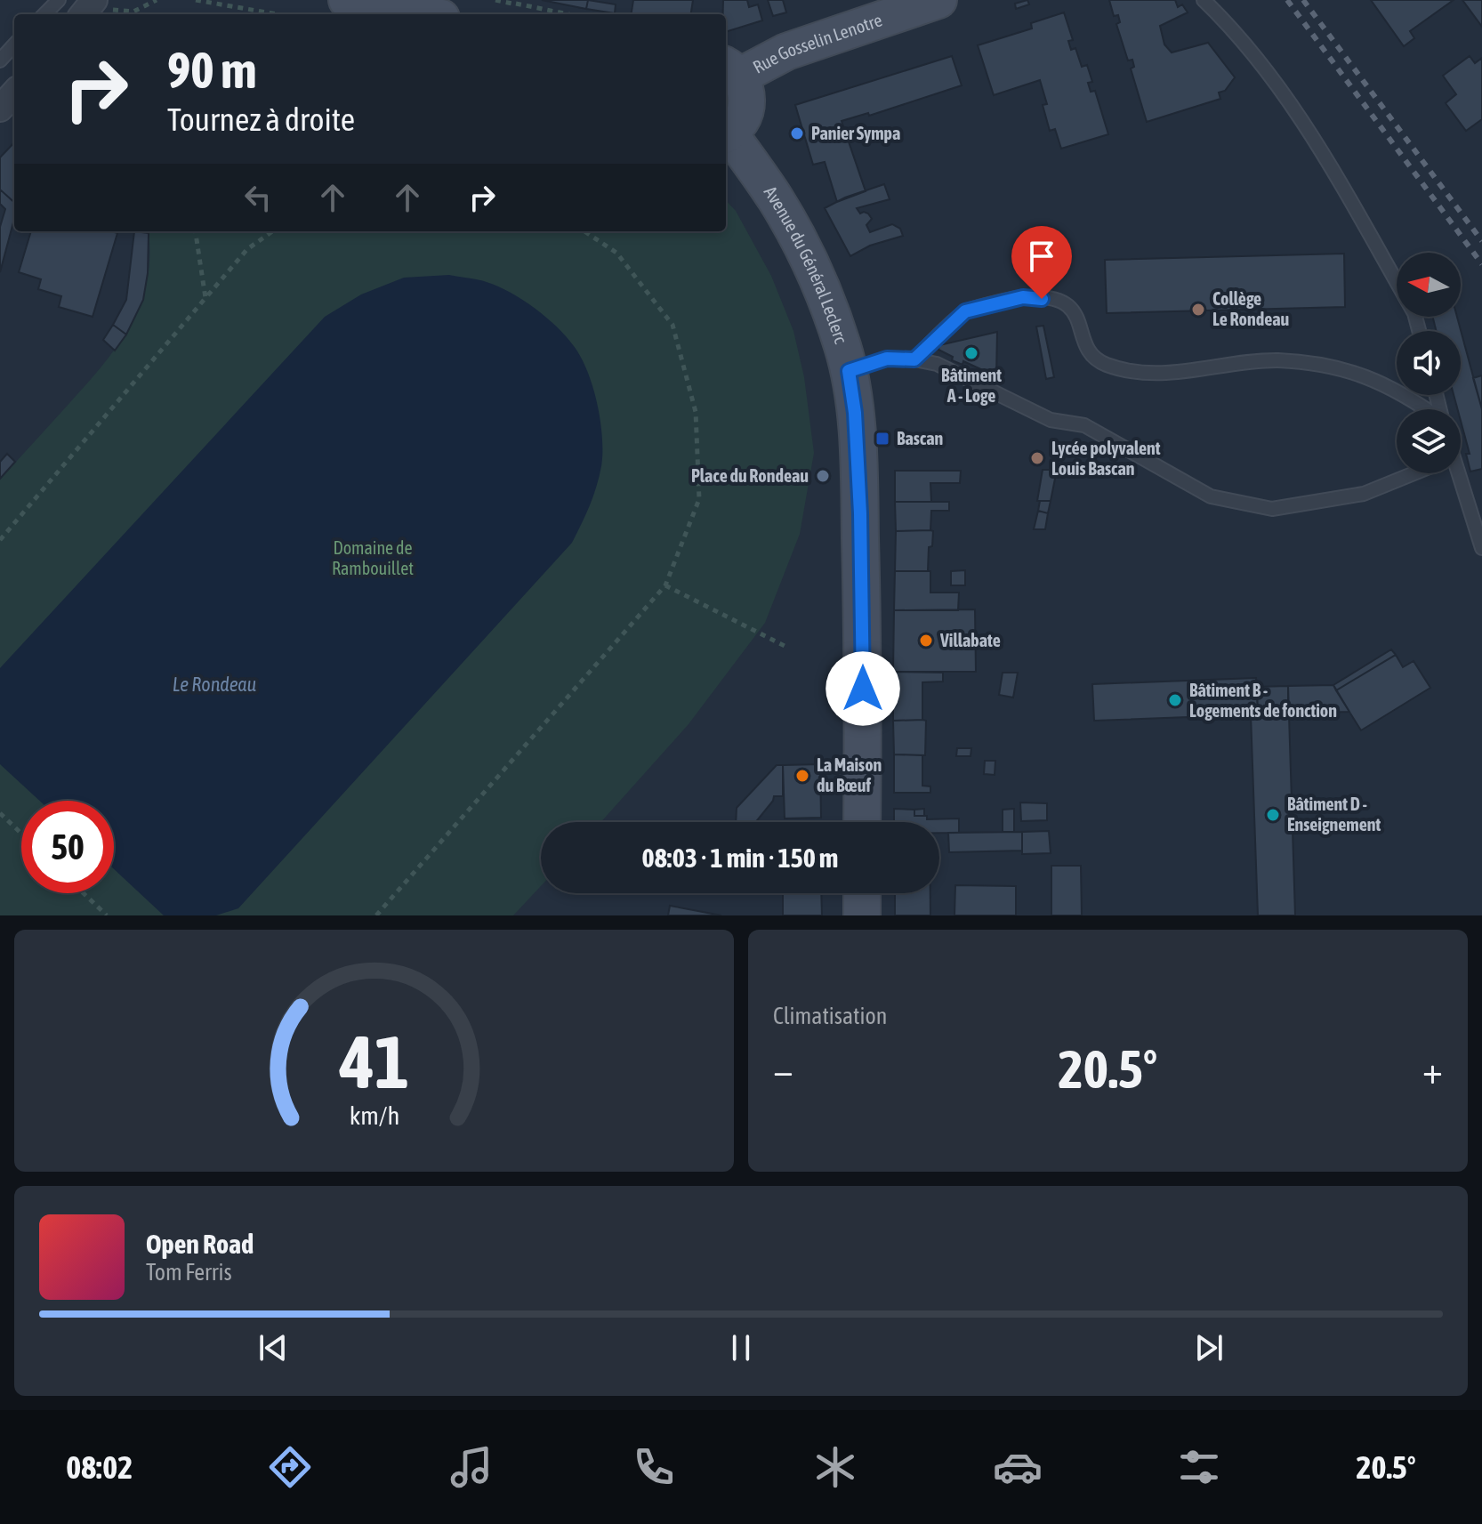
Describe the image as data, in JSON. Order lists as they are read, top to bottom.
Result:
{
  "streets": {
    "main road": ["Rue Gosselin Lenotre", "Avenue du Général Leclerc"]
  },
  "water": ["Le Rondeau"],
  "parks": ["Domaine de Rambouillet"],
  "places": {
    "other": [
      "Panier Sympa",
      "Collège Le Rondeau",
      "Bâtiment A - Loge",
      "Lycée polyvalent Louis Bascan",
      "Place du Rondeau",
      "Villabate",
      "Bâtiment B - Logements de fonction",
      "La Maison du Bœuf",
      "Bâtiment D - Enseignement"
    ],
    "transit": ["Bascan"]
  },
  "north": "left",
  "page": {
    "turn": ["90 m", "Tournez à droite"],
    "limit": "50",
    "trip": "08:03 · 1 min · 150 m",
    "tile": "Climatisation",
    "heat": ["−", "20.5°", "+"],
    "song": ["Open Road", "Tom Ferris"],
    "tabs": ["08:02", "20.5°"],
    "gauge": ["41", "km/h"]
  }
}
